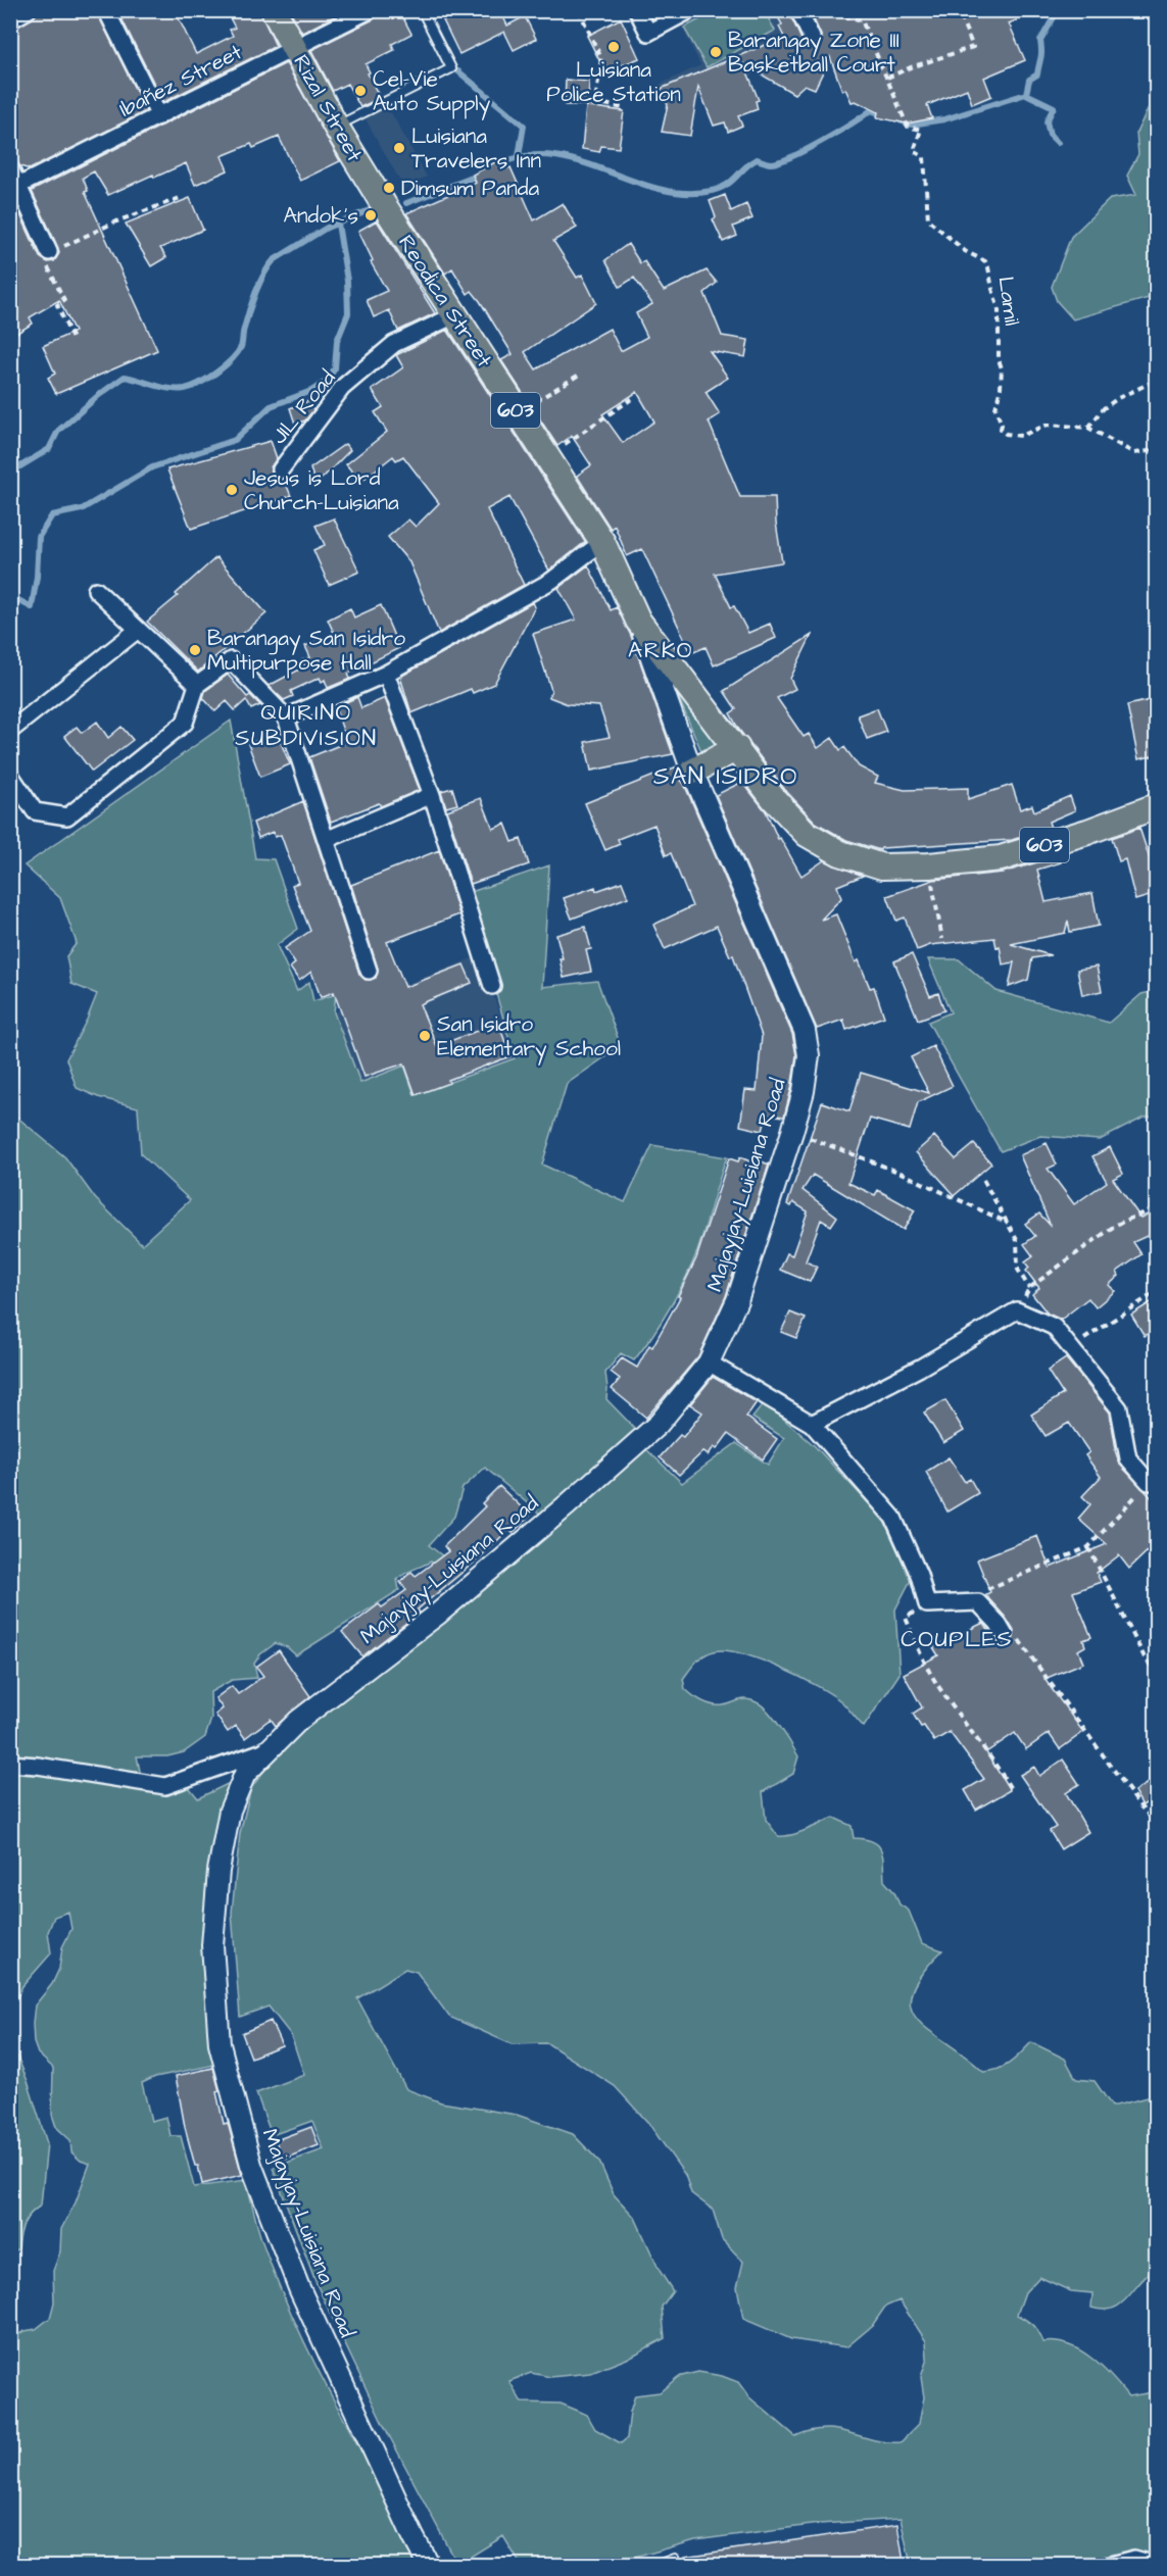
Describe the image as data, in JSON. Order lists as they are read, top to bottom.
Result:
{
  "streets": {
    "main road": ["Rizal Street", "Reodica Street", "603"],
    "street": ["Ibañez Street", "JIL Road", "Majayjay-Luisiana Road"],
    "path": ["Lamil"]
  },
  "crossings": [
    ["Ibañez Street", "Rizal Street"],
    ["Rizal Street", "Reodica Street"],
    ["Reodica Street", "JIL Road"],
    ["Reodica Street", "603"],
    ["Reodica Street", "Majayjay-Luisiana Road"]
  ],
  "districts": [
    "ARKO",
    "QUIRINO SUBDIVISION",
    "SAN ISIDRO",
    "COUPLES"
  ],
  "places": [
    "Luisiana Police Station",
    "Barangay Zone III Basketball Court",
    "Cel-Vie Auto Supply",
    "Luisiana Travelers Inn",
    "Dimsum Panda",
    "Andok's",
    "Jesus is Lord Church-Luisiana",
    "Barangay San Isidro Multipurpose Hall",
    "San Isidro Elementary School"
  ]
}
